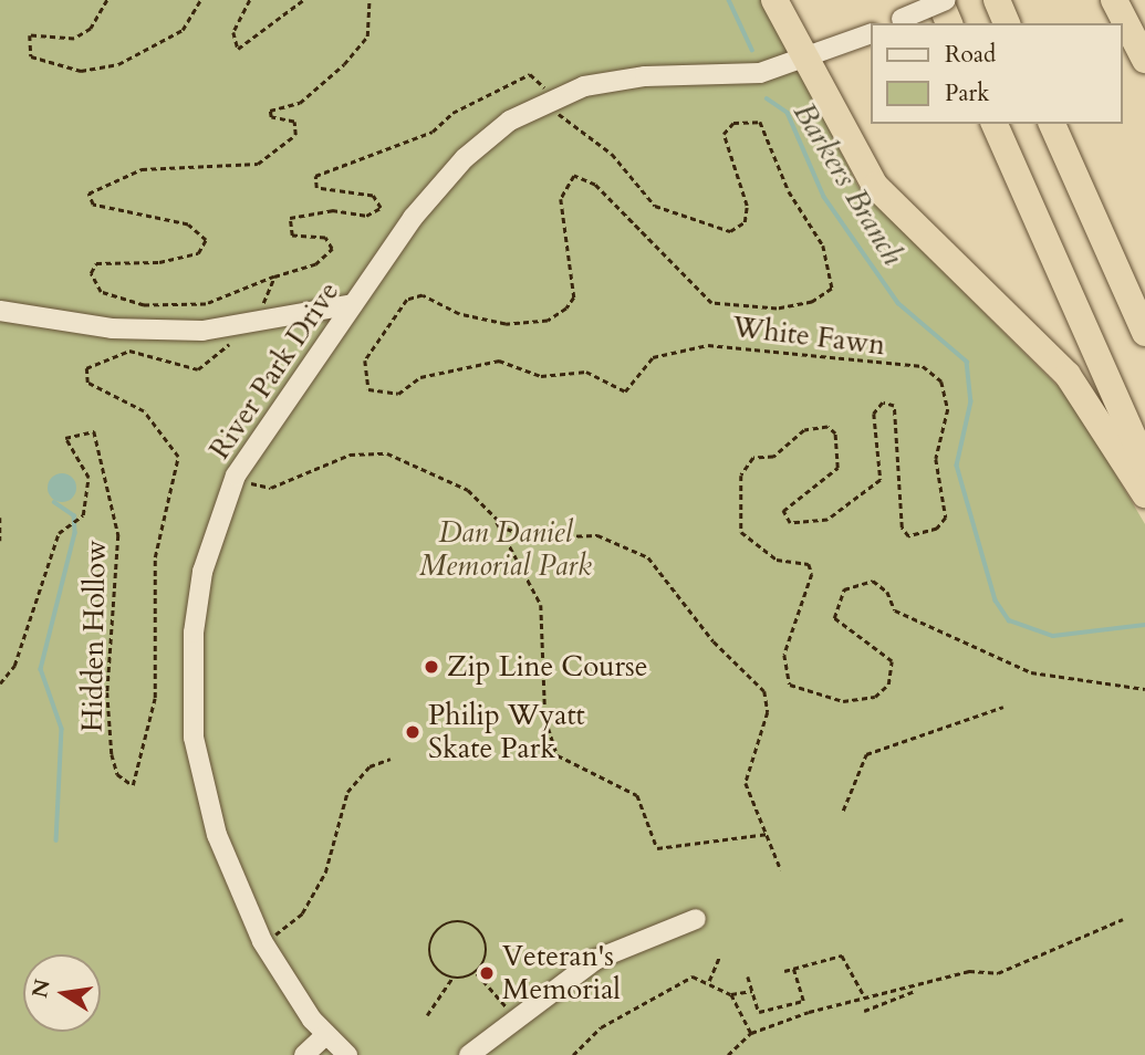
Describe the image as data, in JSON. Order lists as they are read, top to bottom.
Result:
{
  "streets": {
    "street": ["River Park Drive"],
    "path": ["White Fawn", "Hidden Hollow"]
  },
  "crossings": [
    ["White Fawn", "River Park Drive"],
    ["White Fawn", "Hidden Hollow"]
  ],
  "water": ["Barkers Branch"],
  "parks": ["Dan Daniel Memorial Park"],
  "places": ["Zip Line Course", "Philip Wyatt Skate Park", "Veteran's Memorial"],
  "legend": ["Road", "Park"],
  "north": "left"
}
